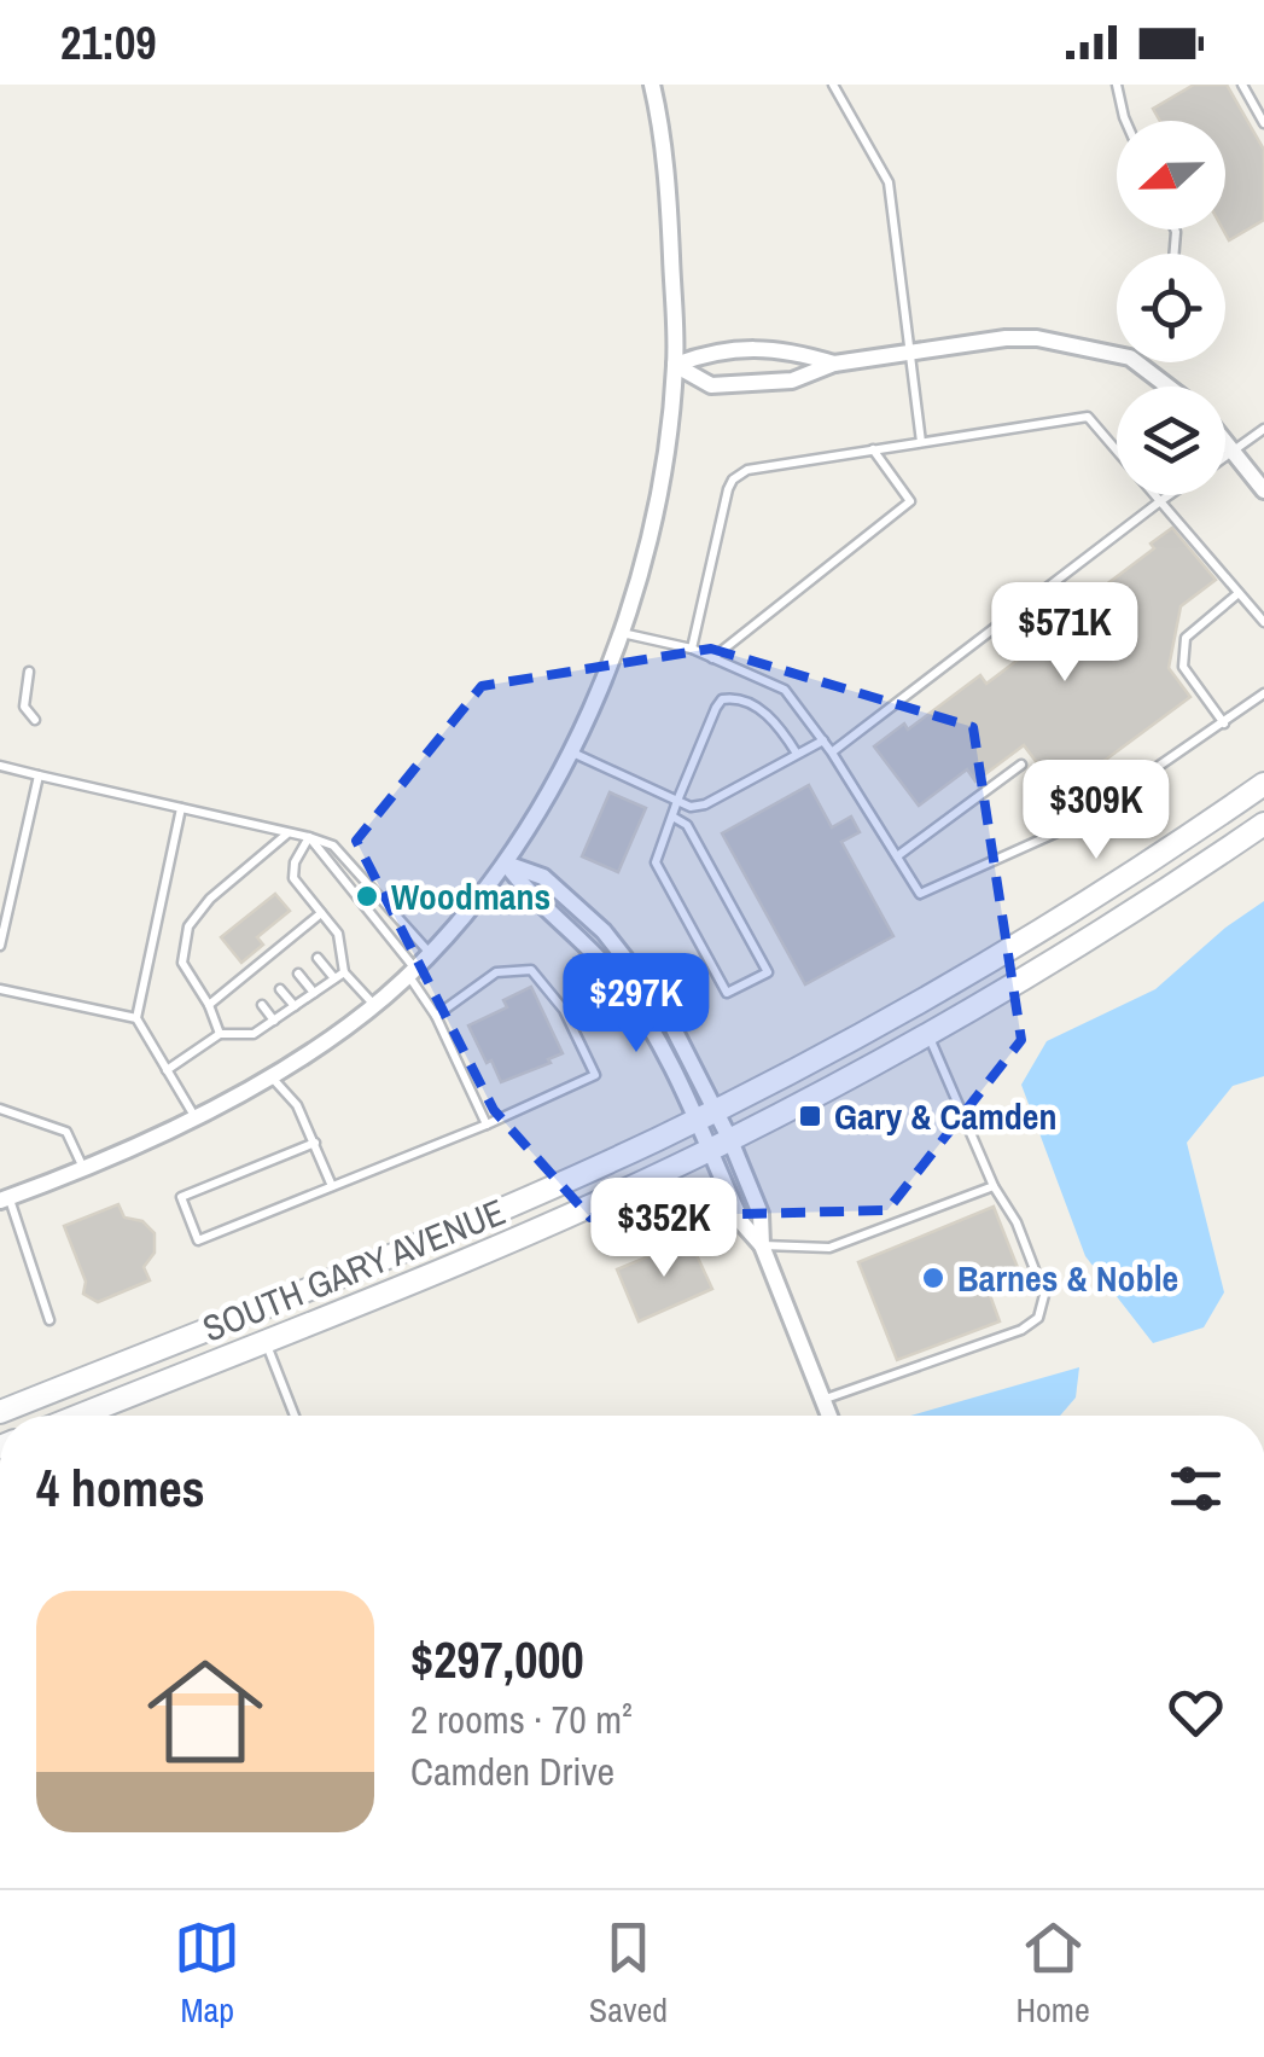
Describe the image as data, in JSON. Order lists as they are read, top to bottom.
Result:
{
  "streets": {
    "main road": ["SOUTH GARY AVENUE"]
  },
  "places": {
    "other": ["Woodmans", "Barnes & Noble"],
    "transit": ["Gary & Camden"]
  },
  "north": "left",
  "page": {
    "status": "21:09",
    "price": [
      "$571K",
      "$309K",
      "$297K",
      "$352K"
    ],
    "heading": "4 homes",
    "list": [
      {
        "name": "$297,000",
        "note": "2 rooms · 70 m² · Camden Drive"
      }
    ],
    "tabs": ["Map", "Saved", "Home"]
  }
}
